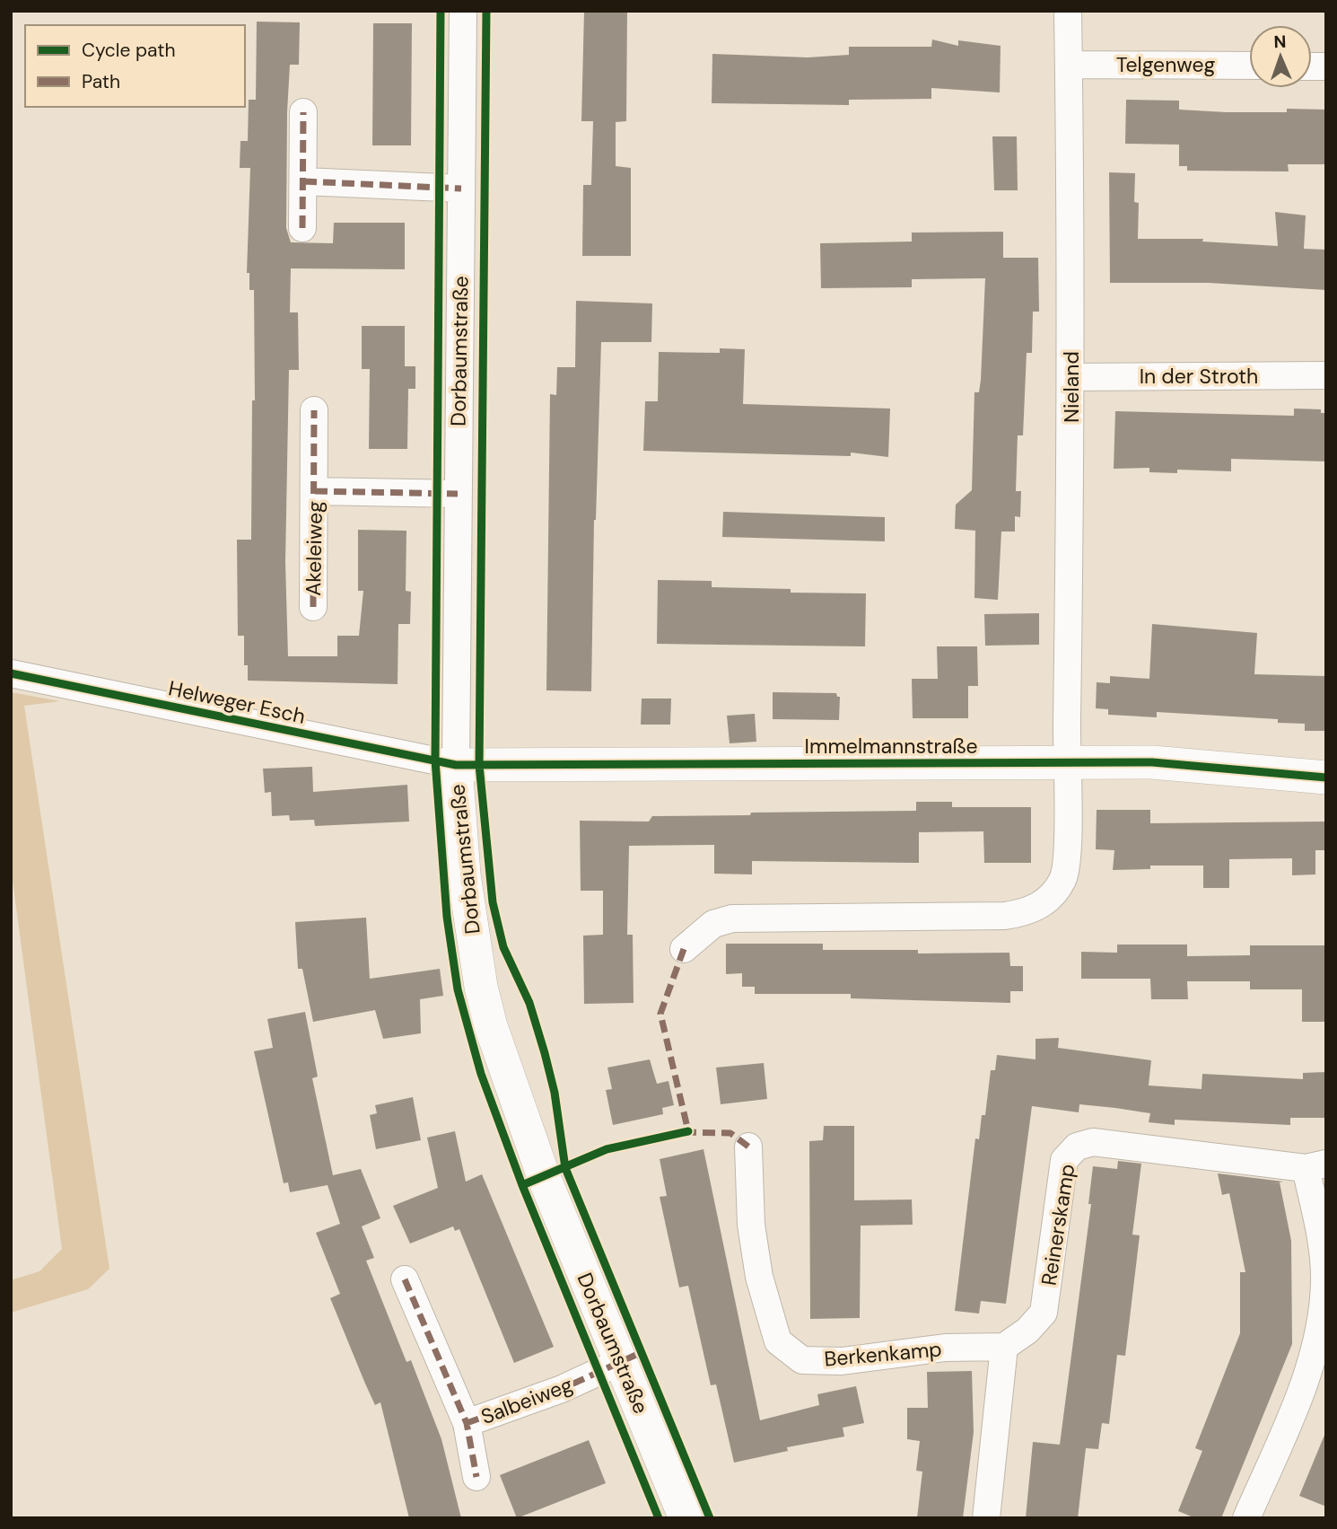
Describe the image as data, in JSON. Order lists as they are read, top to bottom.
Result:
{
  "streets": {
    "street": [
      "Telgenweg",
      "Dorbaumstraße",
      "In der Stroth",
      "Nieland",
      "Akeleiweg",
      "Helweger Esch",
      "Immelmannstraße",
      "Reinerskamp",
      "Berkenkamp",
      "Salbeiweg"
    ]
  },
  "crossings": [
    ["Telgenweg", "Nieland"],
    ["Dorbaumstraße", "Akeleiweg"],
    ["Dorbaumstraße", "Helweger Esch"],
    ["Dorbaumstraße", "Immelmannstraße"],
    ["Dorbaumstraße", "Salbeiweg"],
    ["In der Stroth", "Nieland"],
    ["Nieland", "Immelmannstraße"],
    ["Helweger Esch", "Immelmannstraße"],
    ["Reinerskamp", "Berkenkamp"]
  ],
  "legend": ["Cycle path", "Path"],
  "north": "top"
}
